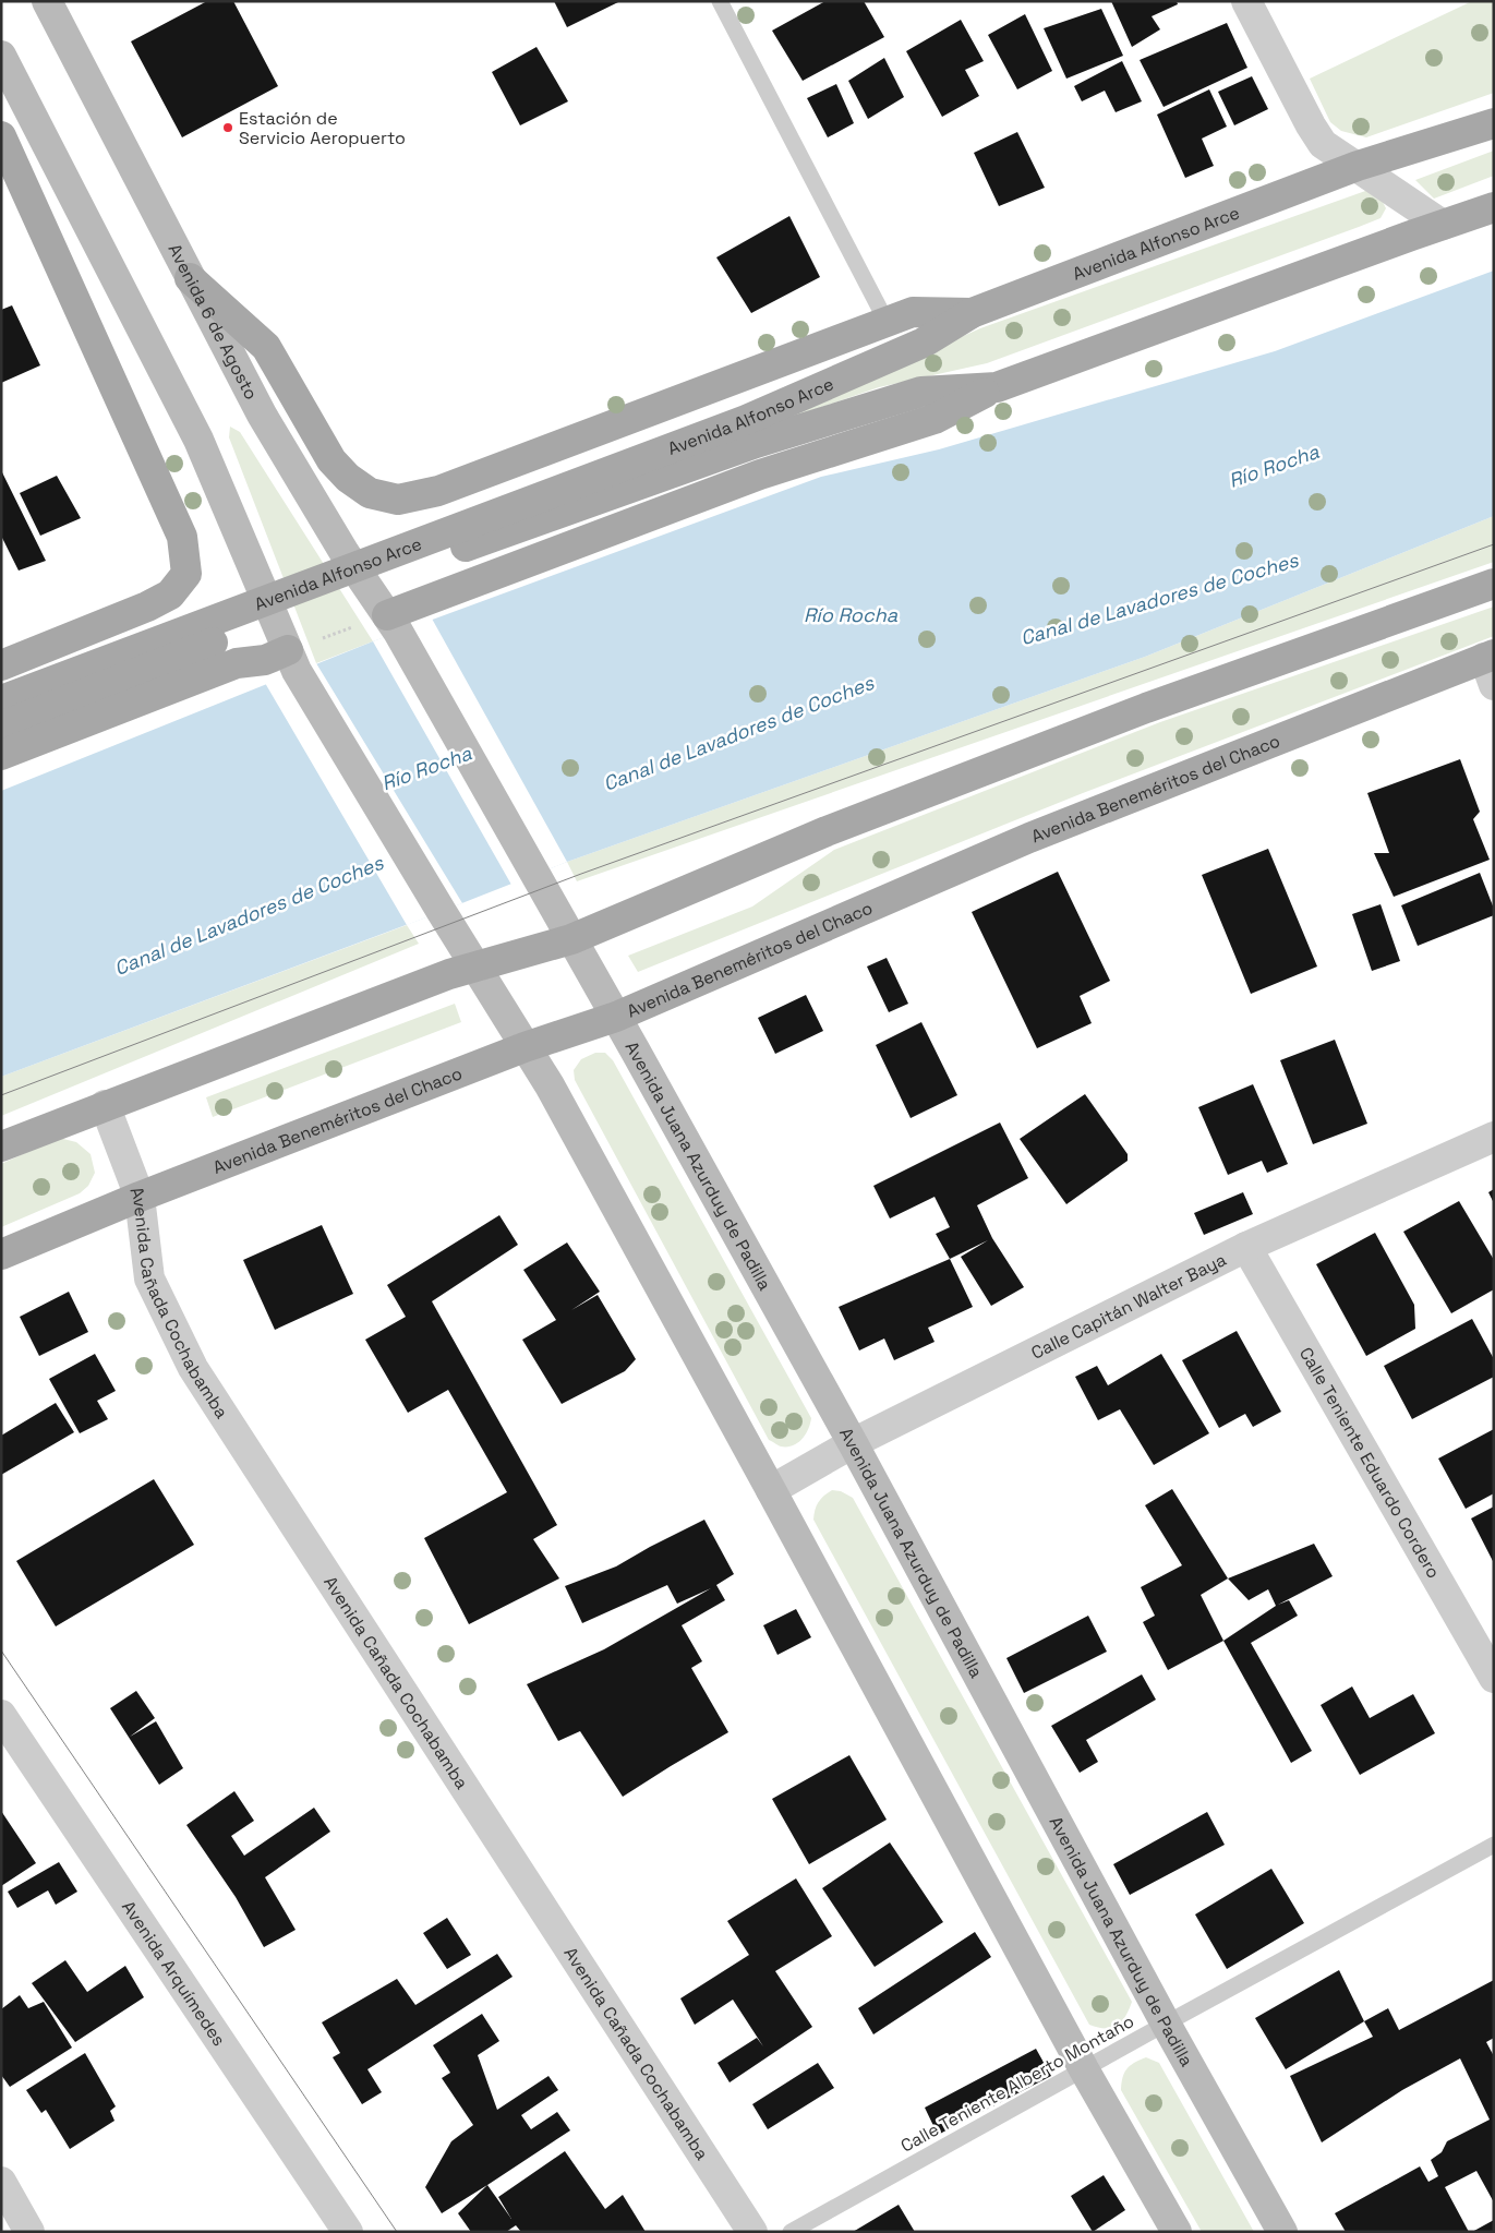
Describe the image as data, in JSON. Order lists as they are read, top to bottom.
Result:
{
  "streets": {
    "main road": [
      "Avenida Alfonso Arce",
      "Avenida 6 de Agosto",
      "Avenida Beneméritos del Chaco",
      "Avenida Juana Azurduy de Padilla"
    ],
    "street": [
      "Avenida Cañada Cochabamba",
      "Calle Capitán Walter Baya",
      "Calle Teniente Eduardo Cordero",
      "Avenida Arquímedes"
    ],
    "lane": ["Calle Teniente Alberto Montaño"]
  },
  "crossings": [
    ["Avenida 6 de Agosto", "Avenida Juana Azurduy de Padilla"],
    ["Avenida Beneméritos del Chaco", "Avenida Juana Azurduy de Padilla"],
    ["Avenida Beneméritos del Chaco", "Avenida Cañada Cochabamba"],
    ["Avenida Juana Azurduy de Padilla", "Calle Capitán Walter Baya"],
    ["Avenida Juana Azurduy de Padilla", "Calle Teniente Alberto Montaño"],
    ["Calle Capitán Walter Baya", "Calle Teniente Eduardo Cordero"]
  ],
  "water": ["Río Rocha", "Canal de Lavadores de Coches"],
  "places": ["Estación de Servicio Aeropuerto"]
}
